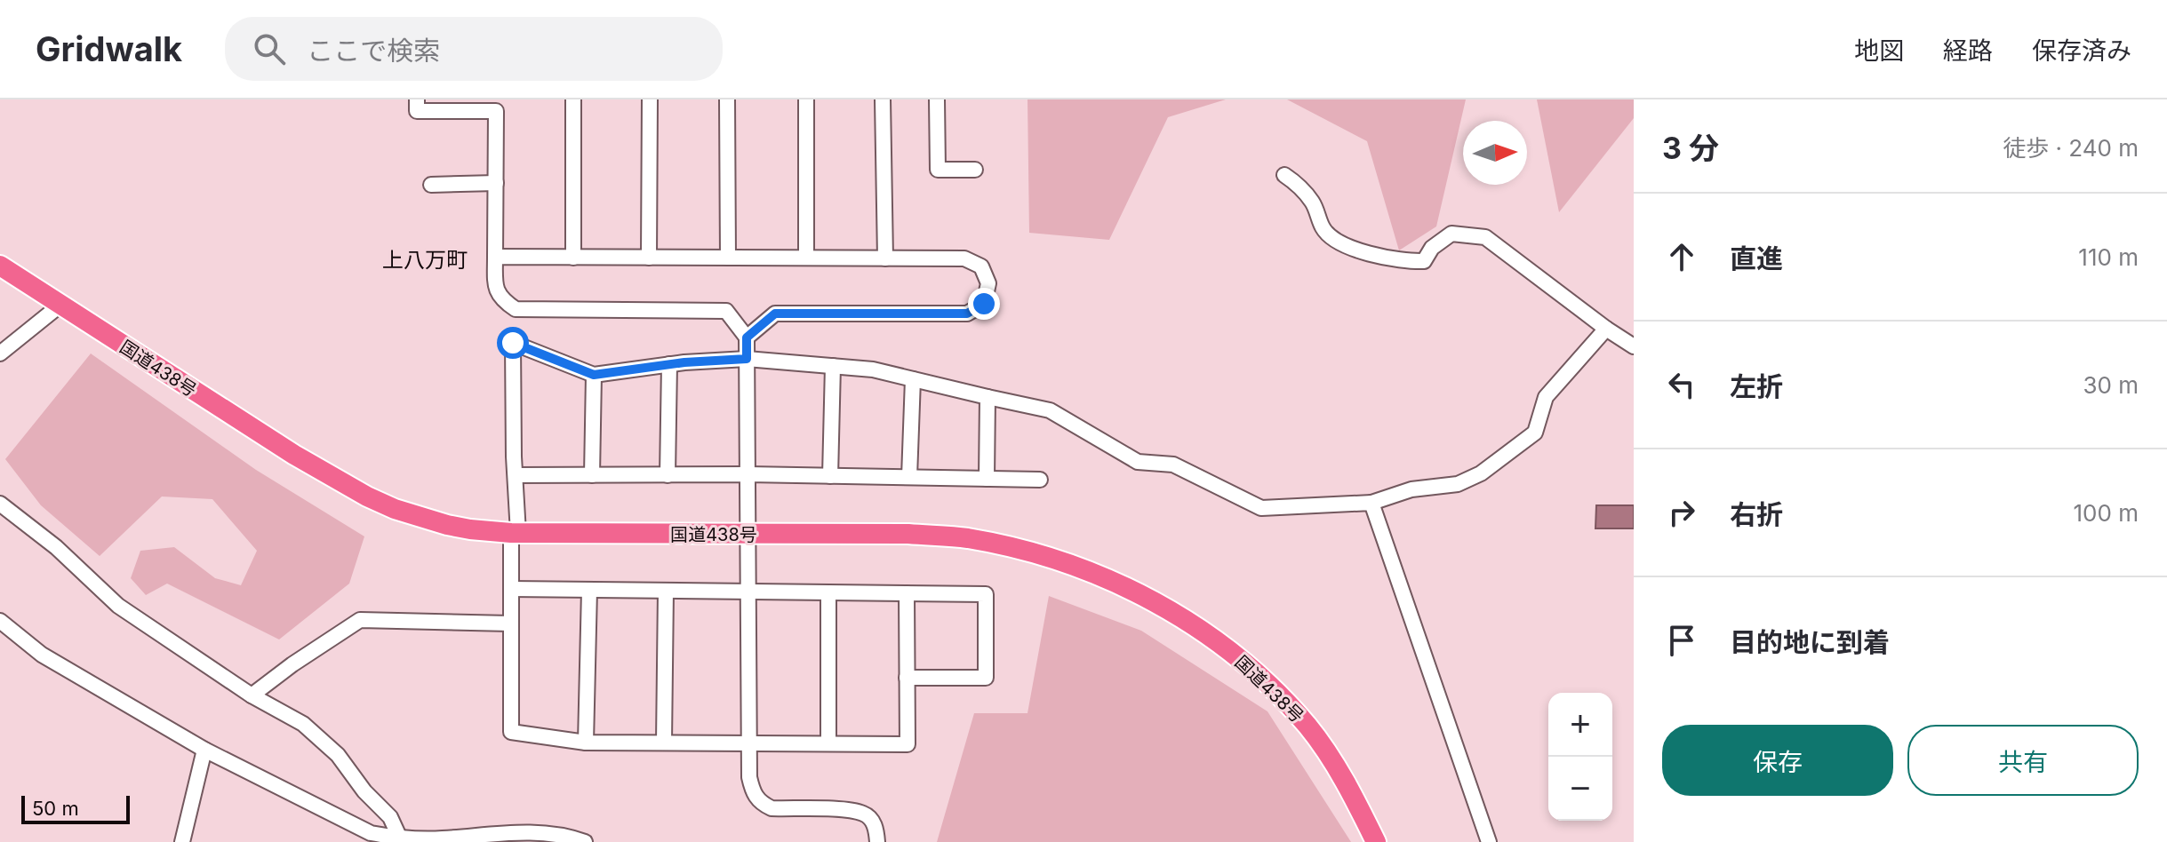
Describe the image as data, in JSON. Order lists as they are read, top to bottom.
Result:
{
  "streets": {
    "highway": ["国道438号"]
  },
  "districts": ["上八万町"],
  "scale_bar": "50 m",
  "north": "right",
  "page": {
    "header": "Gridwalk",
    "search": "ここで検索",
    "nav": ["地図", "経路", "保存済み"],
    "heading": ["3 分", "徒歩 · 240 m"],
    "list": [
      ["直進", "110 m"],
      ["左折", "30 m"],
      ["右折", "100 m"],
      "目的地に到着"
    ],
    "map_buttons": ["+", "−"],
    "buttons": ["保存", "共有"],
    "scale": "50 m"
  }
}
